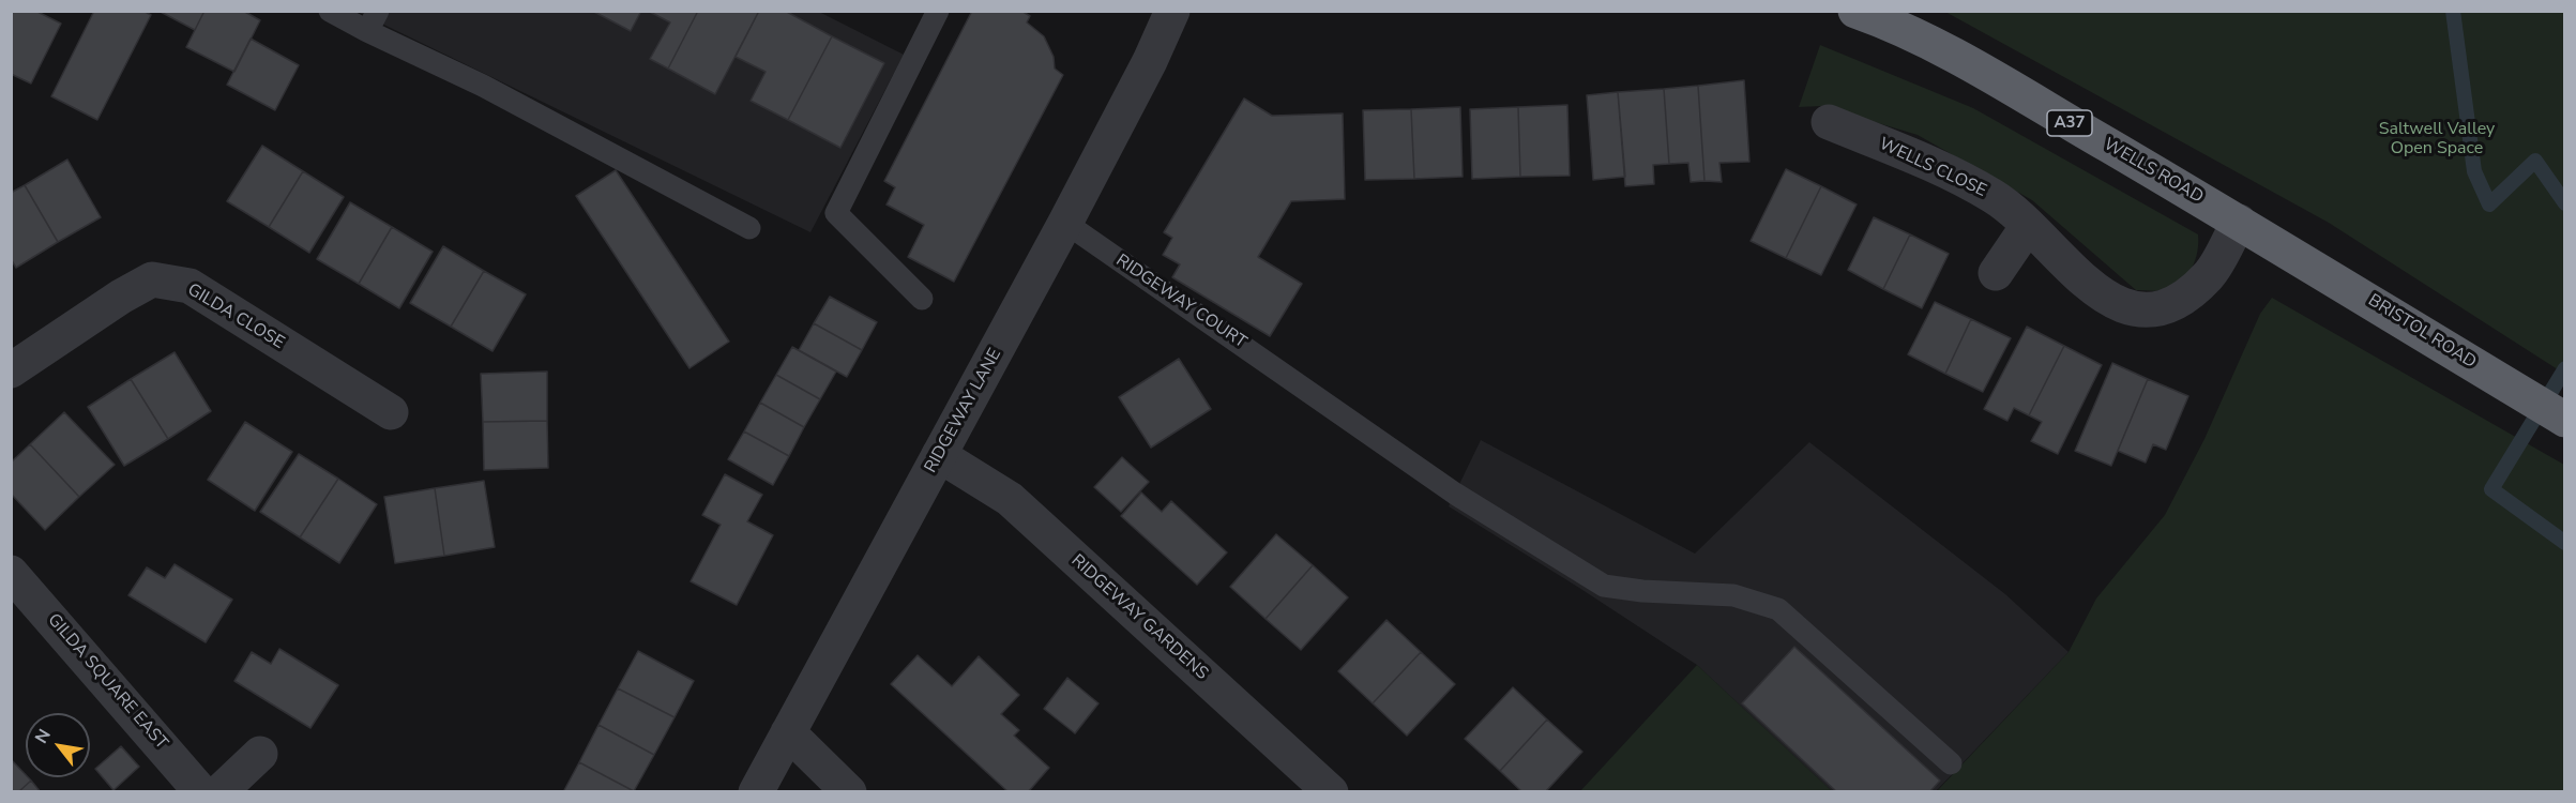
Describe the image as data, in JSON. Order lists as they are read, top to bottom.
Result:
{
  "streets": {
    "highway": ["A37", "WELLS ROAD", "BRISTOL ROAD"],
    "street": [
      "WELLS CLOSE",
      "GILDA CLOSE",
      "RIDGEWAY LANE",
      "RIDGEWAY GARDENS",
      "GILDA SQUARE EAST"
    ],
    "lane": ["RIDGEWAY COURT"]
  },
  "crossings": [
    ["WELLS CLOSE", "WELLS ROAD"],
    ["WELLS ROAD", "BRISTOL ROAD"],
    ["RIDGEWAY COURT", "RIDGEWAY LANE"],
    ["RIDGEWAY LANE", "RIDGEWAY GARDENS"]
  ],
  "parks": ["Saltwell Valley Open Space"],
  "north": "top left"
}
